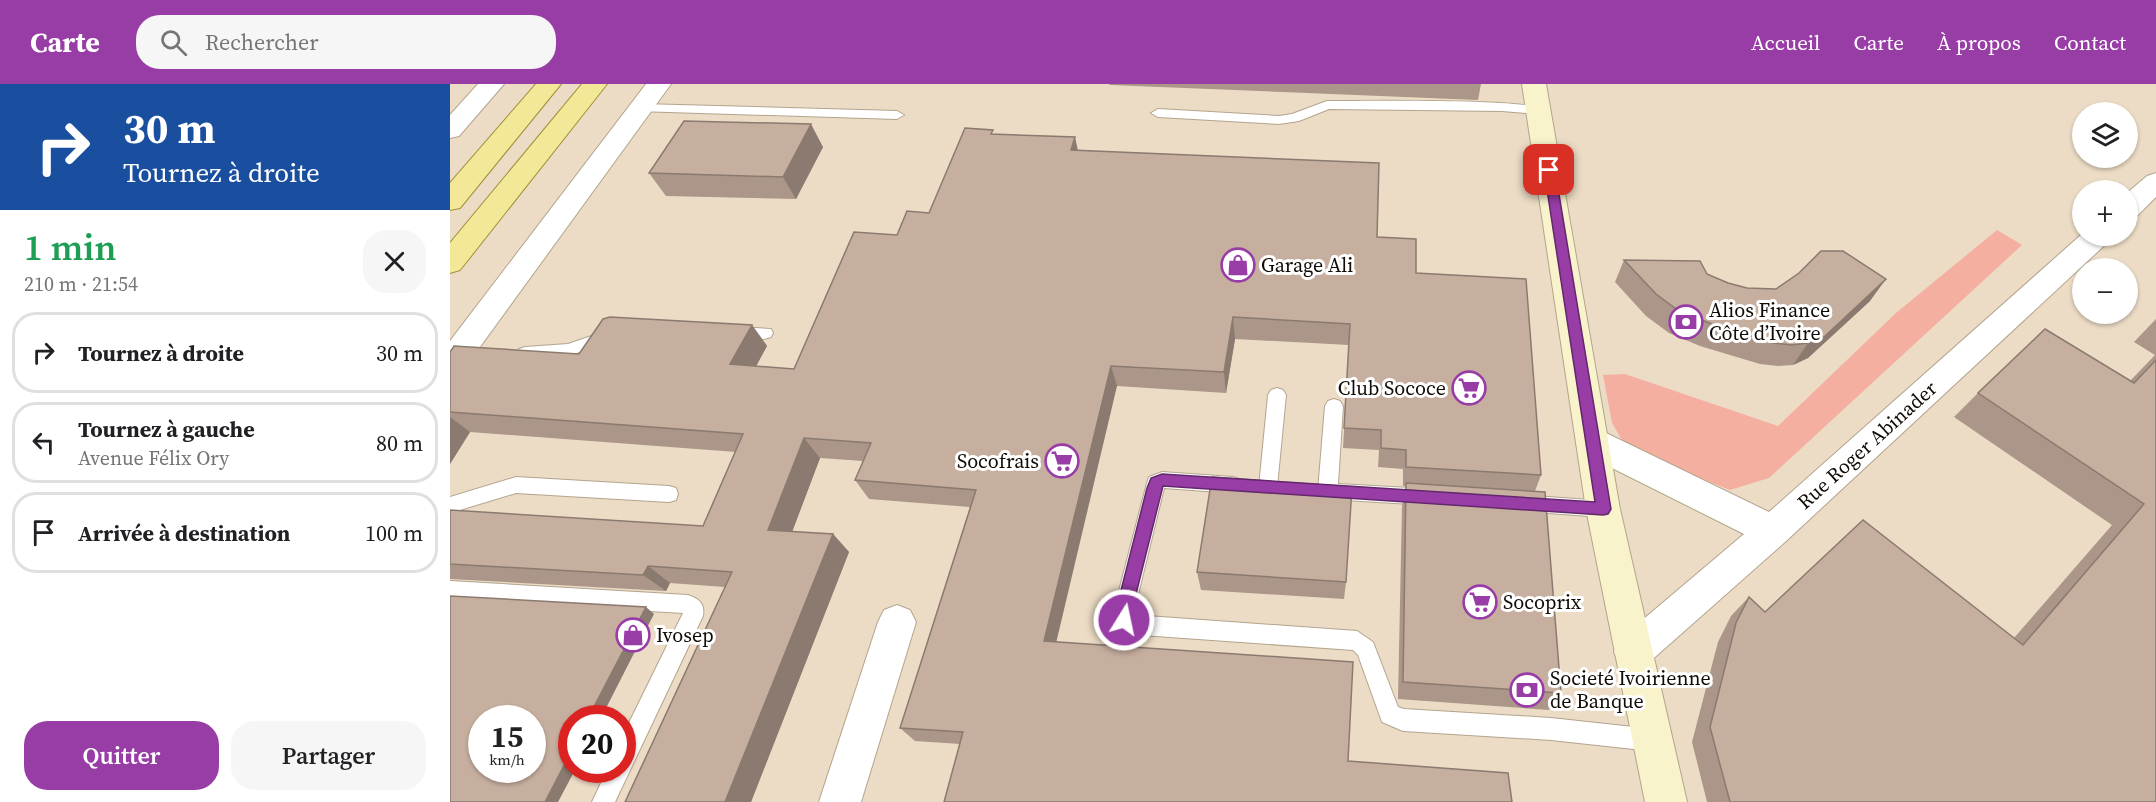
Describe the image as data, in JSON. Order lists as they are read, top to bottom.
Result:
{
  "streets": {
    "street": ["Rue Roger Abinader"]
  },
  "places": {
    "shop": ["Garage Ali", "Ivosep"],
    "bank": ["Alios Finance Côte d’Ivoire", "Societé Ivoirienne de Banque"],
    "supermarket": ["Club Sococe", "Socofrais", "Socoprix"]
  },
  "page": {
    "header": "Carte",
    "search": "Rechercher",
    "nav": [
      "Accueil",
      "Carte",
      "À propos",
      "Contact"
    ],
    "turn": ["30 m", "Tournez à droite"],
    "map_buttons": ["+", "−"],
    "heading": ["1 min", "210 m · 21:54"],
    "list": [
      {
        "name": "Tournez à droite",
        "value": "30 m"
      },
      {
        "name": "Tournez à gauche",
        "note": "Avenue Félix Ory",
        "value": "80 m"
      },
      {
        "name": "Arrivée à destination",
        "value": "100 m"
      }
    ],
    "speed": "15 km/h",
    "limit": "20",
    "buttons": ["Quitter", "Partager"]
  }
}
